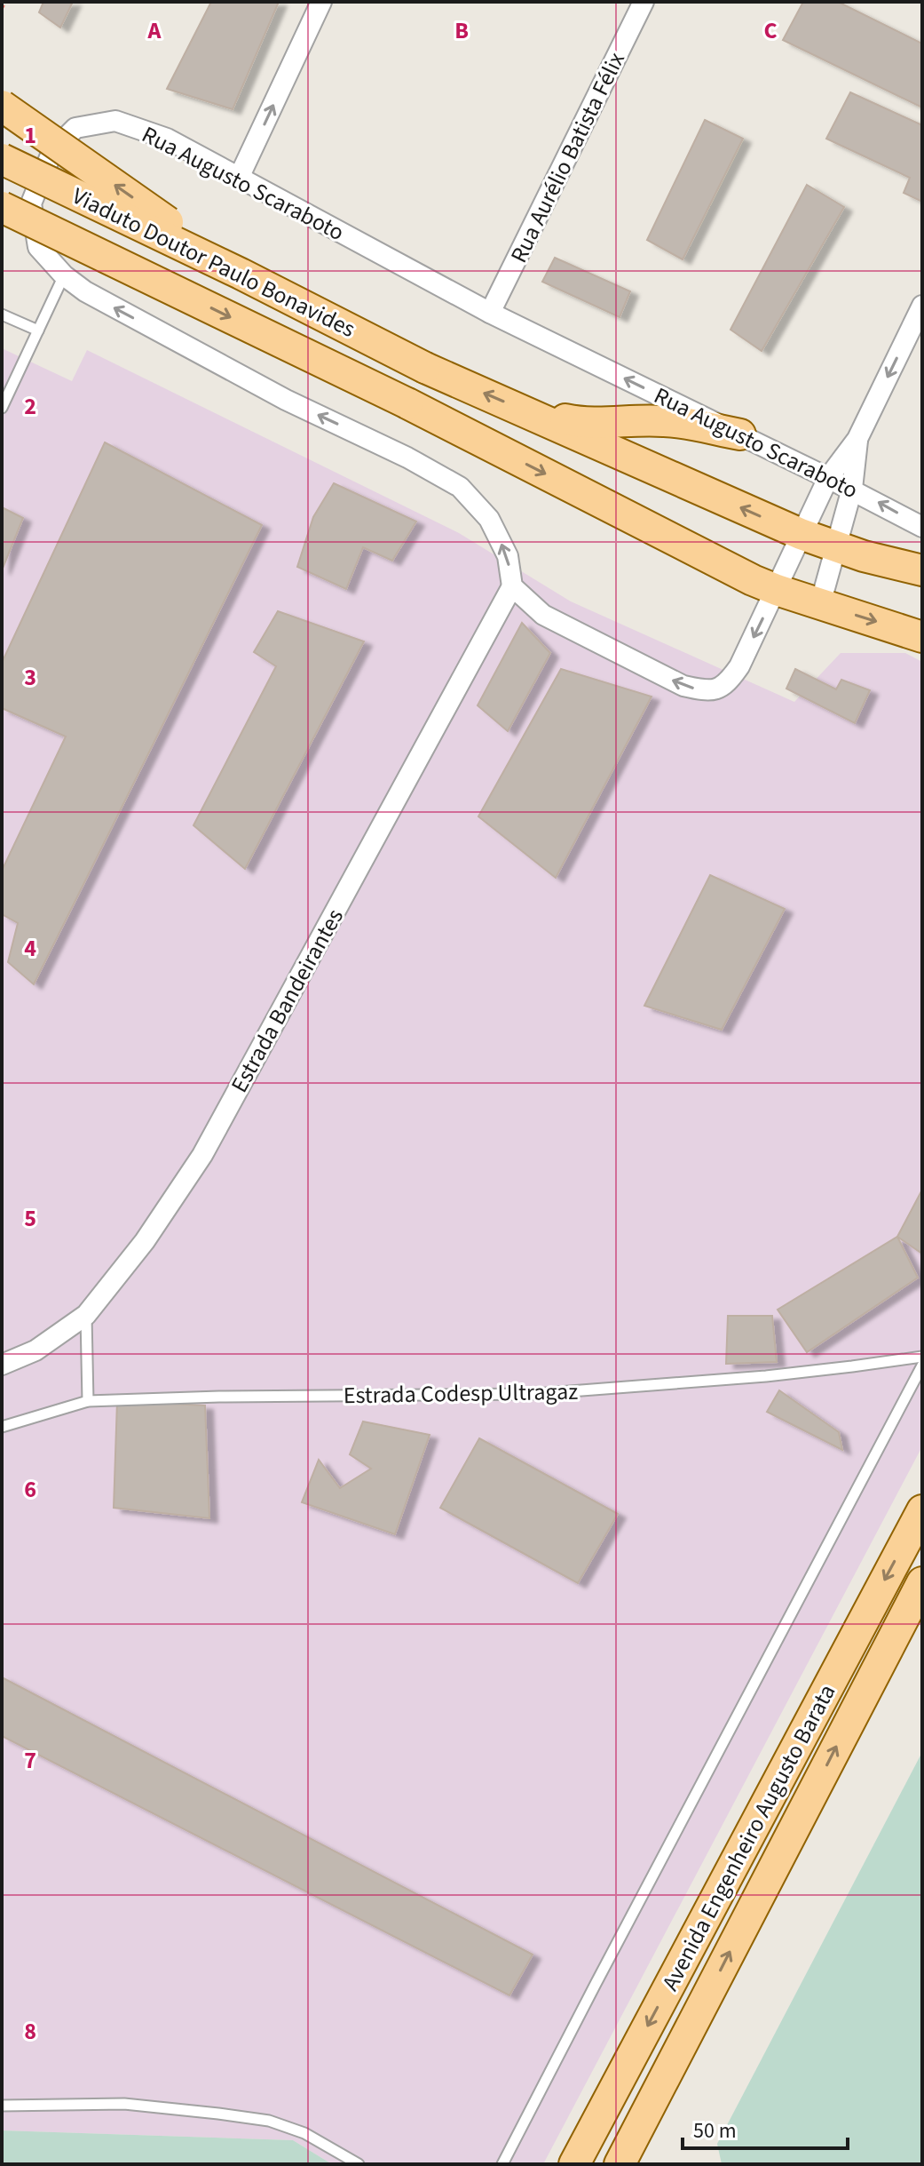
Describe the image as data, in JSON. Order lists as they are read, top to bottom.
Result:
{
  "streets": {
    "main road": ["Viaduto Doutor Paulo Bonavides", "Avenida Engenheiro Augusto Barata"],
    "street": ["Rua Aurélio Batista Félix", "Rua Augusto Scaraboto", "Estrada Bandeirantes"],
    "lane": ["Estrada Codesp Ultragaz"]
  },
  "crossings": [
    ["Rua Aurélio Batista Félix", "Rua Augusto Scaraboto"],
    ["Rua Augusto Scaraboto", "Estrada Bandeirantes"]
  ],
  "scale_bar": "50 m",
  "grid": {
    "columns": ["A", "B", "C"],
    "rows": [
      "1",
      "2",
      "3",
      "4",
      "5",
      "6",
      "7",
      "8"
    ]
  }
}
